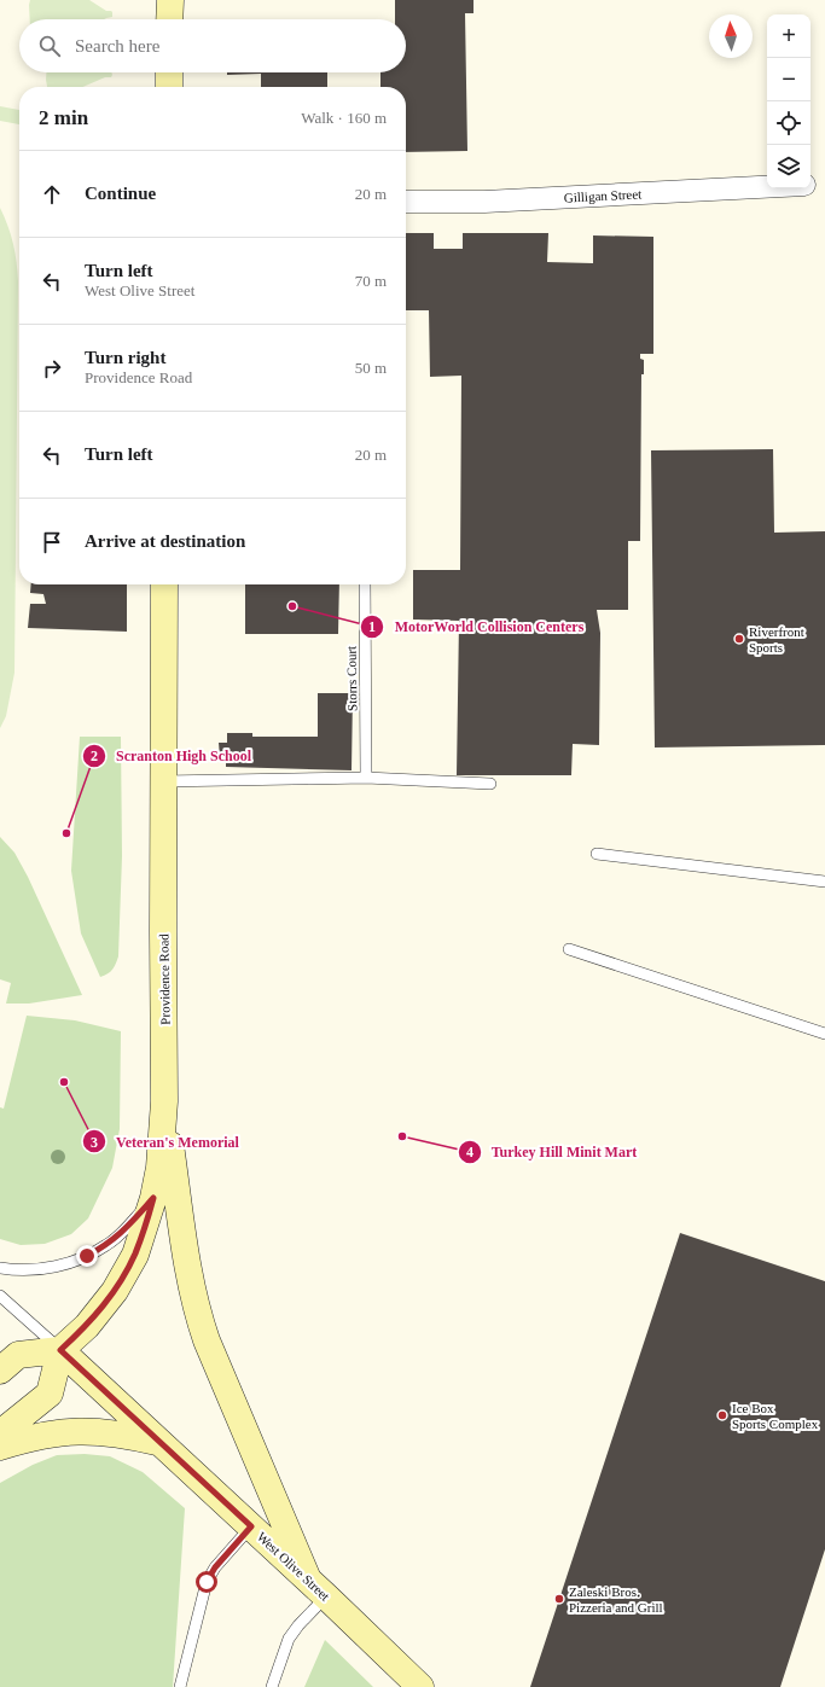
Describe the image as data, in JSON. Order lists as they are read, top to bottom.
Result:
{
  "streets": {
    "main road": ["Providence Road", "West Olive Street"],
    "street": ["Gilligan Street"],
    "lane": ["Storrs Court"]
  },
  "crossings": [
    ["Providence Road", "West Olive Street"]
  ],
  "places": [
    "MotorWorld Collision Centers",
    "Riverfront Sports",
    "Scranton High School",
    "Veteran's Memorial",
    "Turkey Hill Minit Mart",
    "Ice Box Sports Complex",
    "Zaleski Bros. Pizzeria and Grill"
  ],
  "north": "top",
  "page": {
    "map_buttons": ["+", "−"],
    "search": "Search here",
    "heading": ["2 min", "Walk · 160 m"],
    "list": [
      ["Continue", "20 m"],
      ["Turn left", "West Olive Street", "70 m"],
      ["Turn right", "Providence Road", "50 m"],
      ["Turn left", "20 m"],
      "Arrive at destination"
    ]
  }
}
